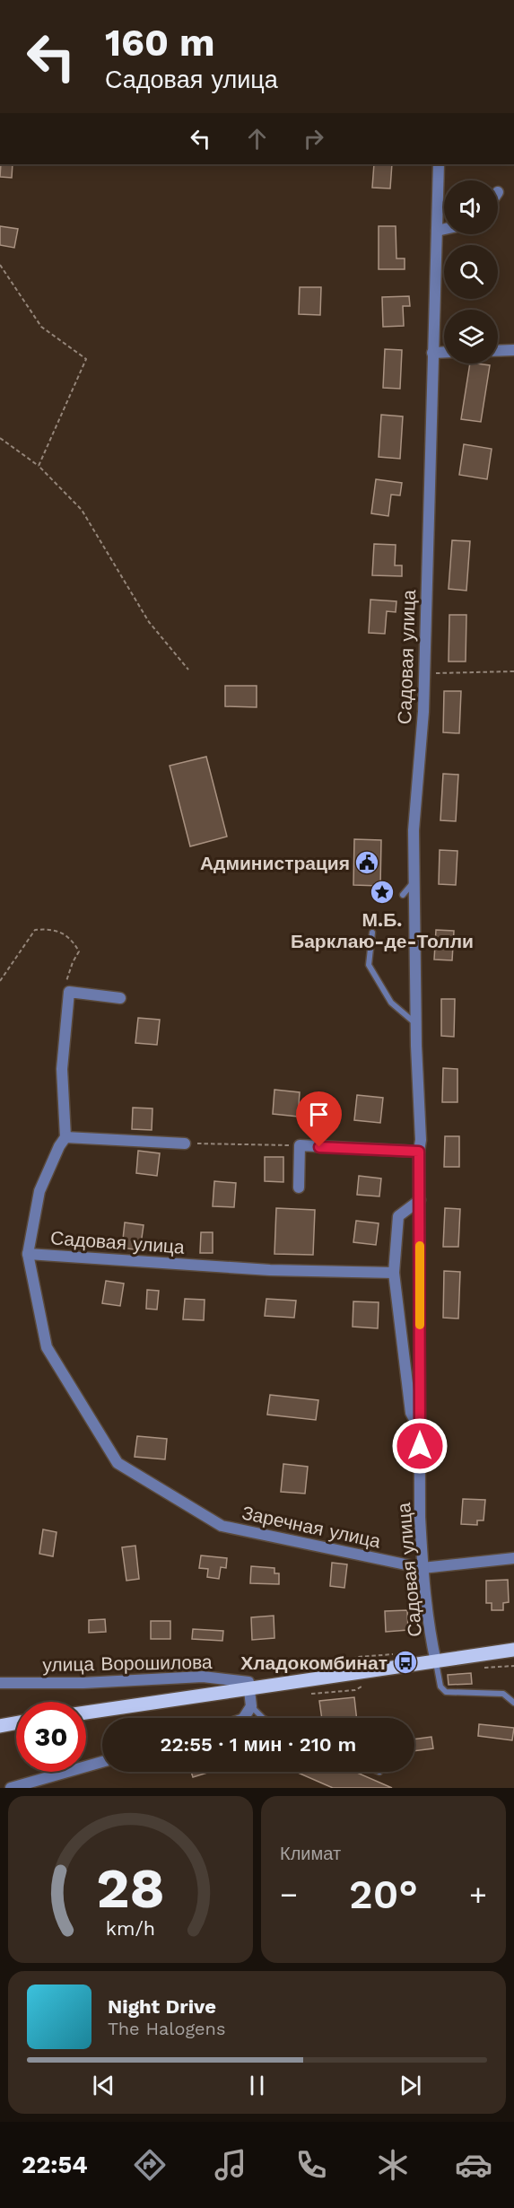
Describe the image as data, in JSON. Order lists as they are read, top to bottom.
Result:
{
  "streets": {
    "street": ["Садовая улица", "Заречная улица", "улица Ворошилова"]
  },
  "crossings": [
    ["Садовая улица", "Заречная улица"]
  ],
  "places": {
    "public building": ["Администрация"],
    "place": ["М.Б. Барклаю-де-Толли"],
    "bus stop": ["Хладокомбинат"]
  },
  "page": {
    "turn": ["160 m", "Садовая улица"],
    "limit": "30",
    "trip": "22:55 · 1 мин · 210 m",
    "tile": "Климат",
    "heat": ["−", "20°", "+"],
    "song": ["Night Drive", "The Halogens"],
    "tabs": "22:54",
    "gauge": ["28", "km/h"]
  }
}
